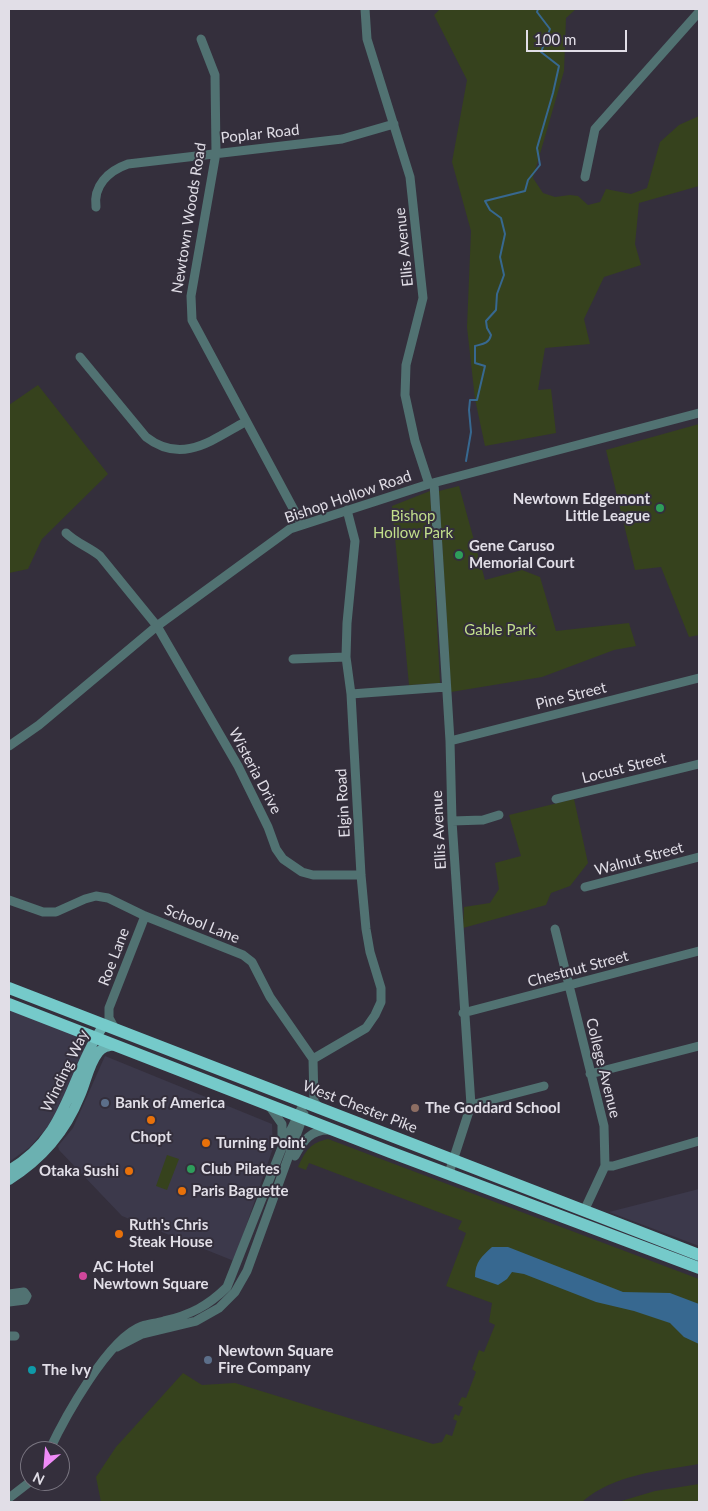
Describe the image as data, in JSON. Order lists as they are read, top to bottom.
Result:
{
  "streets": {
    "highway": ["West Chester Pike"],
    "main road": ["Winding Way"],
    "street": [
      "Poplar Road",
      "Newtown Woods Road",
      "Ellis Avenue",
      "Bishop Hollow Road",
      "Pine Street",
      "Locust Street",
      "Wisteria Drive",
      "Elgin Road",
      "Walnut Street",
      "School Lane",
      "Roe Lane",
      "Chestnut Street",
      "College Avenue"
    ]
  },
  "crossings": [
    ["Poplar Road", "Newtown Woods Road"],
    ["Poplar Road", "Ellis Avenue"],
    ["Newtown Woods Road", "Bishop Hollow Road"],
    ["Ellis Avenue", "Bishop Hollow Road"],
    ["Ellis Avenue", "Pine Street"],
    ["Ellis Avenue", "Chestnut Street"],
    ["Ellis Avenue", "West Chester Pike"],
    ["Bishop Hollow Road", "Wisteria Drive"],
    ["Bishop Hollow Road", "Elgin Road"],
    ["Wisteria Drive", "Elgin Road"],
    ["Elgin Road", "School Lane"],
    ["School Lane", "Roe Lane"],
    ["Roe Lane", "Winding Way"],
    ["Roe Lane", "West Chester Pike"],
    ["Chestnut Street", "College Avenue"],
    ["College Avenue", "West Chester Pike"],
    ["Winding Way", "West Chester Pike"]
  ],
  "parks": ["Bishop Hollow Park", "Gable Park"],
  "places": [
    "Newtown Edgemont Little League",
    "Gene Caruso Memorial Court",
    "Bank of America",
    "The Goddard School",
    "Chopt",
    "Turning Point",
    "Club Pilates",
    "Otaka Sushi",
    "Paris Baguette",
    "Ruth's Chris Steak House",
    "AC Hotel Newtown Square",
    "Newtown Square Fire Company",
    "The Ivy"
  ],
  "scale_bar": "100 m",
  "north": "bottom left"
}
